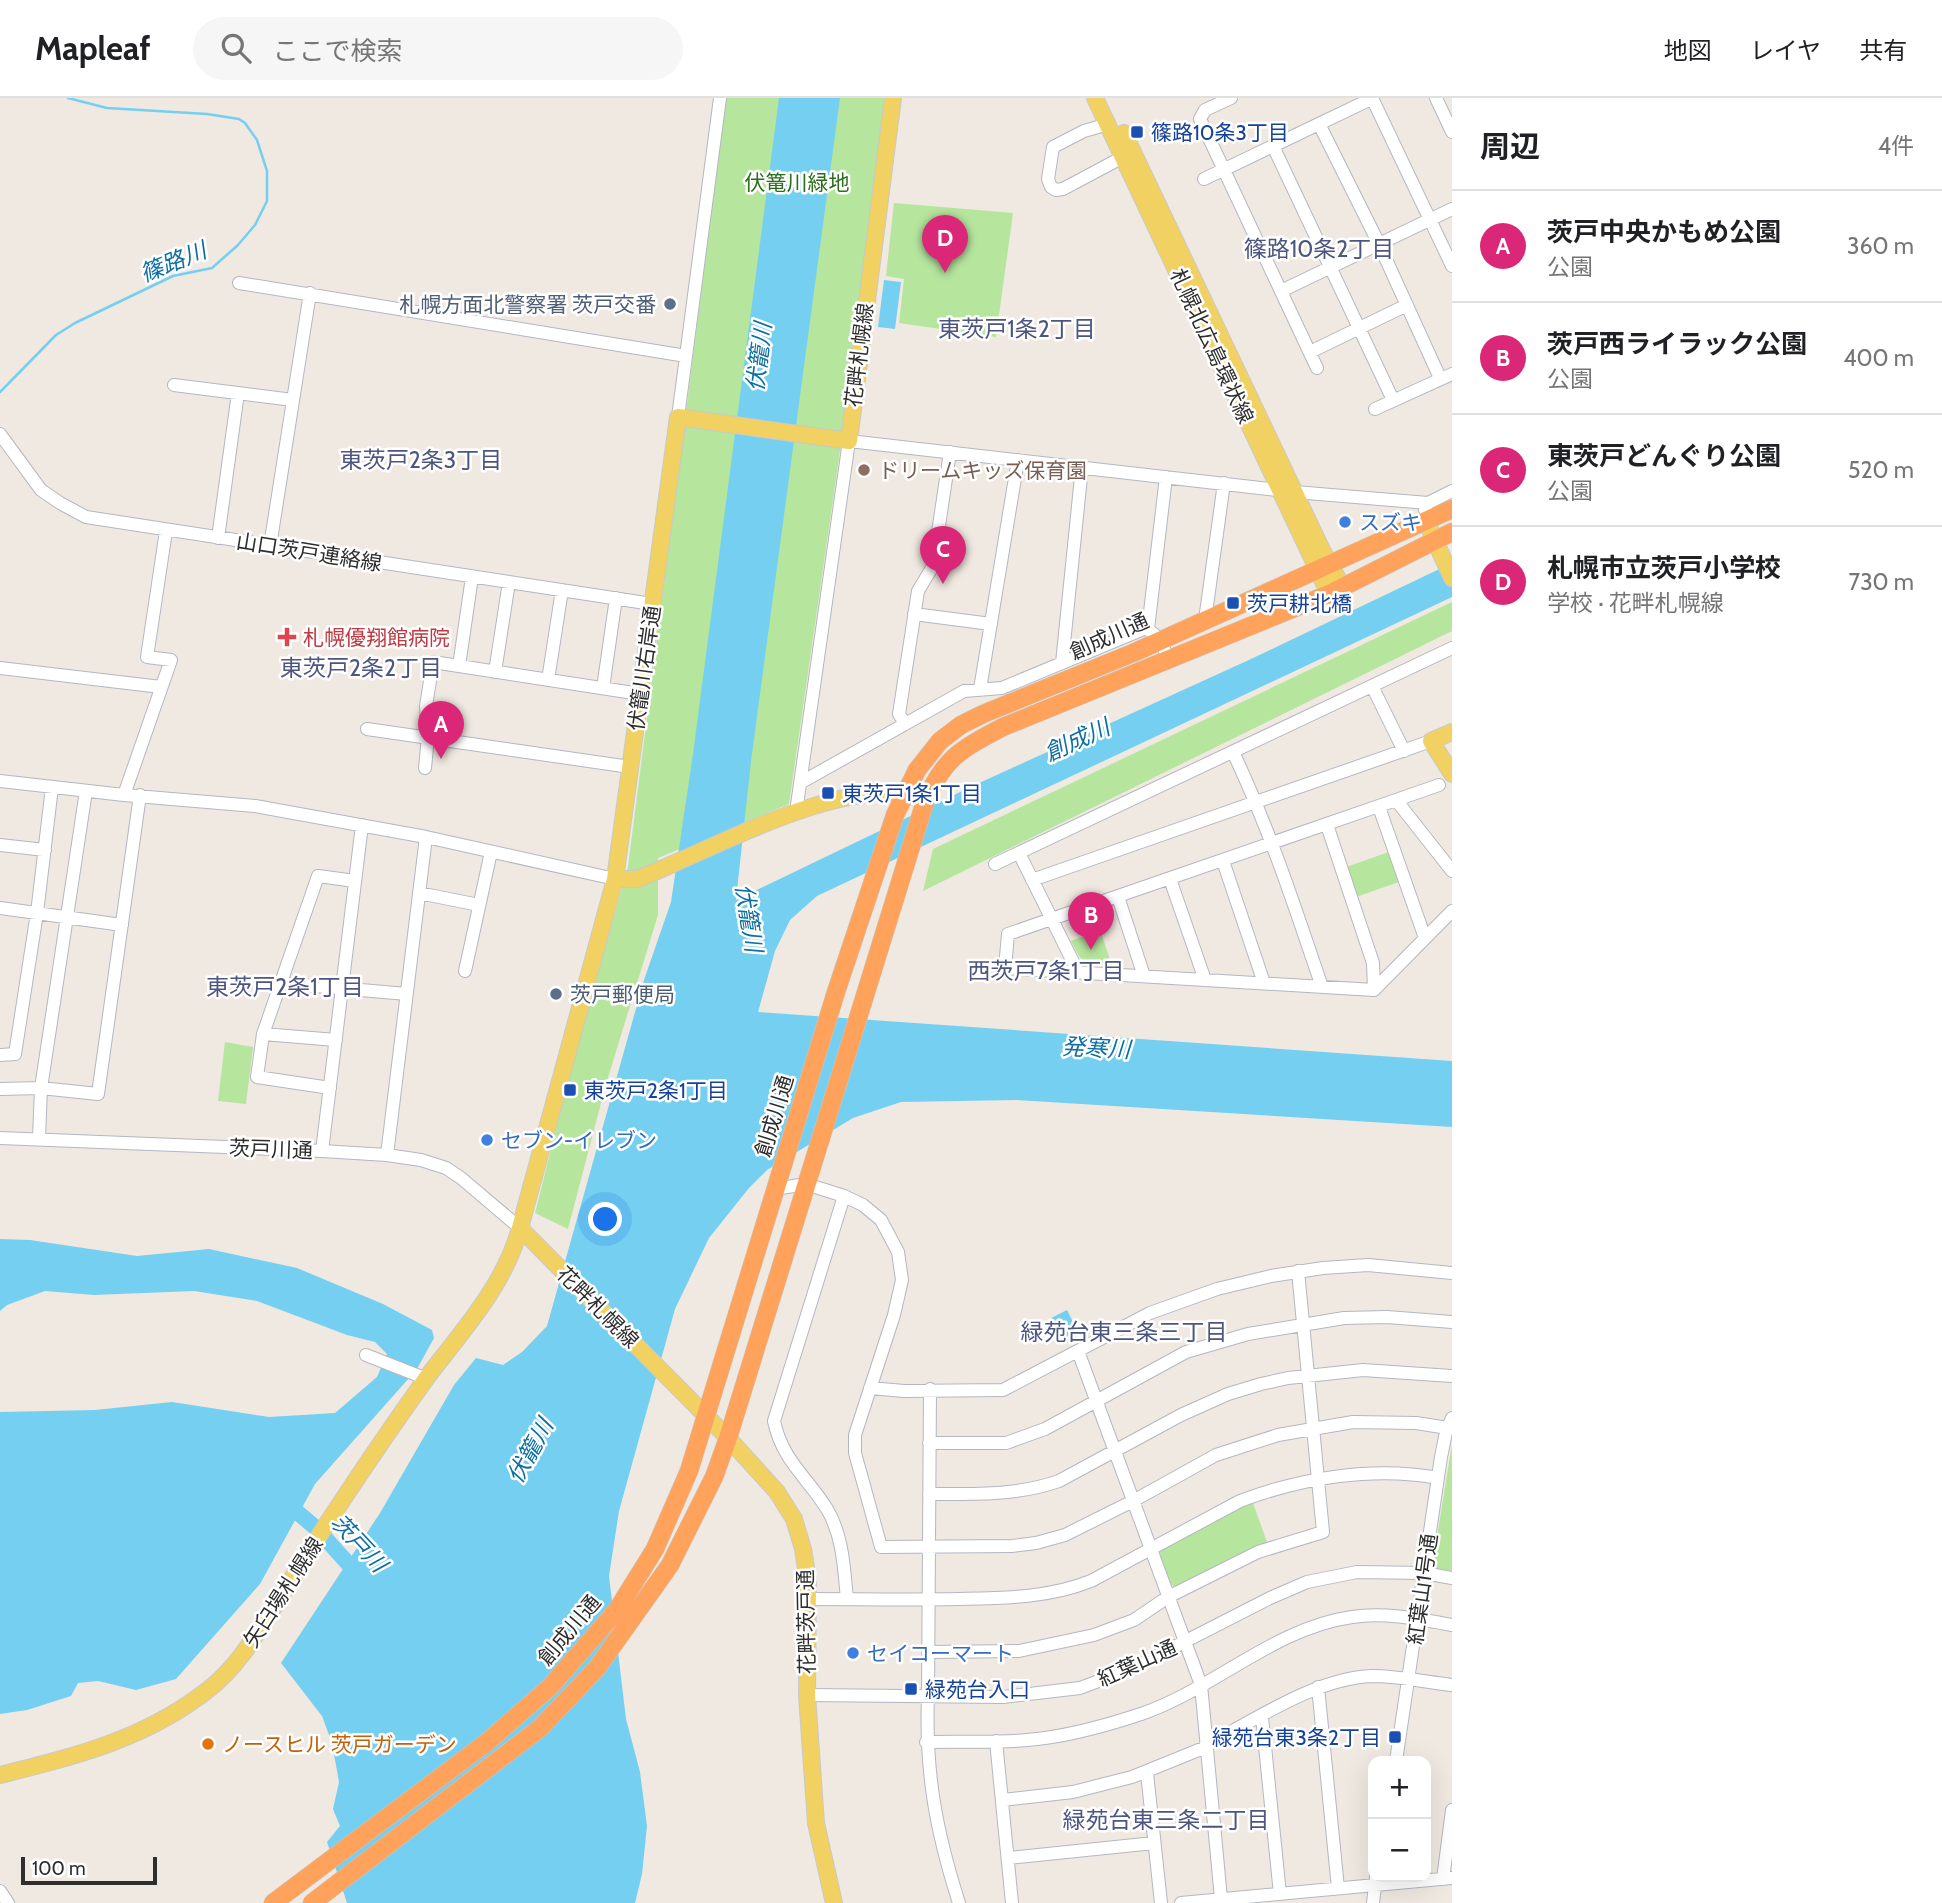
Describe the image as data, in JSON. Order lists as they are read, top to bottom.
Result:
{
  "streets": {
    "highway": ["創成川通"],
    "main road": [
      "札幌北広島環状線",
      "花畔札幌線",
      "伏籠川右岸通",
      "矢臼場札幌線",
      "花畔茨戸通"
    ],
    "street": [
      "山口茨戸連絡線",
      "茨戸川通",
      "紅葉山1号通",
      "紅葉山通"
    ]
  },
  "crossings": [
    ["札幌北広島環状線", "創成川通"],
    ["花畔札幌線", "伏籠川右岸通"],
    ["花畔札幌線", "茨戸川通"],
    ["花畔札幌線", "矢臼場札幌線"],
    ["花畔札幌線", "花畔茨戸通"],
    ["山口茨戸連絡線", "伏籠川右岸通"],
    ["創成川通", "花畔茨戸通"],
    ["伏籠川右岸通", "茨戸川通"],
    ["伏籠川右岸通", "矢臼場札幌線"],
    ["茨戸川通", "矢臼場札幌線"],
    ["紅葉山1号通", "紅葉山通"],
    ["花畔茨戸通", "紅葉山通"]
  ],
  "districts": [
    "篠路10条2丁目",
    "東茨戸1条2丁目",
    "東茨戸2条3丁目",
    "東茨戸2条2丁目",
    "西茨戸7条1丁目",
    "東茨戸2条1丁目",
    "緑苑台東三条三丁目",
    "緑苑台東三条二丁目"
  ],
  "water": [
    "篠路川",
    "伏籠川",
    "創成川",
    "発寒川",
    "茨戸川"
  ],
  "parks": ["伏篭川緑地"],
  "places": {
    "transit": [
      "篠路10条3丁目",
      "茨戸耕北橋",
      "東茨戸1条1丁目",
      "東茨戸2条1丁目",
      "緑苑台入口",
      "緑苑台東3条2丁目"
    ],
    "other": [
      "札幌方面北警察署 茨戸交番",
      "ドリームキッズ保育園",
      "スズキ",
      "茨戸郵便局",
      "セブン-イレブン",
      "セイコーマート",
      "ノースヒル 茨戸ガーデン"
    ],
    "health": ["札幌優翔館病院"]
  },
  "scale_bar": "100 m",
  "page": {
    "header": "Mapleaf",
    "search": "ここで検索",
    "nav": ["地図", "レイヤ", "共有"],
    "heading": ["周辺", "4件"],
    "list": [
      {
        "mark": "A",
        "name": "茨戸中央かもめ公園",
        "note": "公園",
        "value": "360 m"
      },
      {
        "mark": "B",
        "name": "茨戸西ライラック公園",
        "note": "公園",
        "value": "400 m"
      },
      {
        "mark": "C",
        "name": "東茨戸どんぐり公園",
        "note": "公園",
        "value": "520 m"
      },
      {
        "mark": "D",
        "name": "札幌市立茨戸小学校",
        "note": "学校 · 花畔札幌線",
        "value": "730 m"
      }
    ],
    "pins": [
      "D",
      "C",
      "A",
      "B"
    ],
    "map_buttons": ["+", "−"],
    "scale": "100 m"
  }
}
